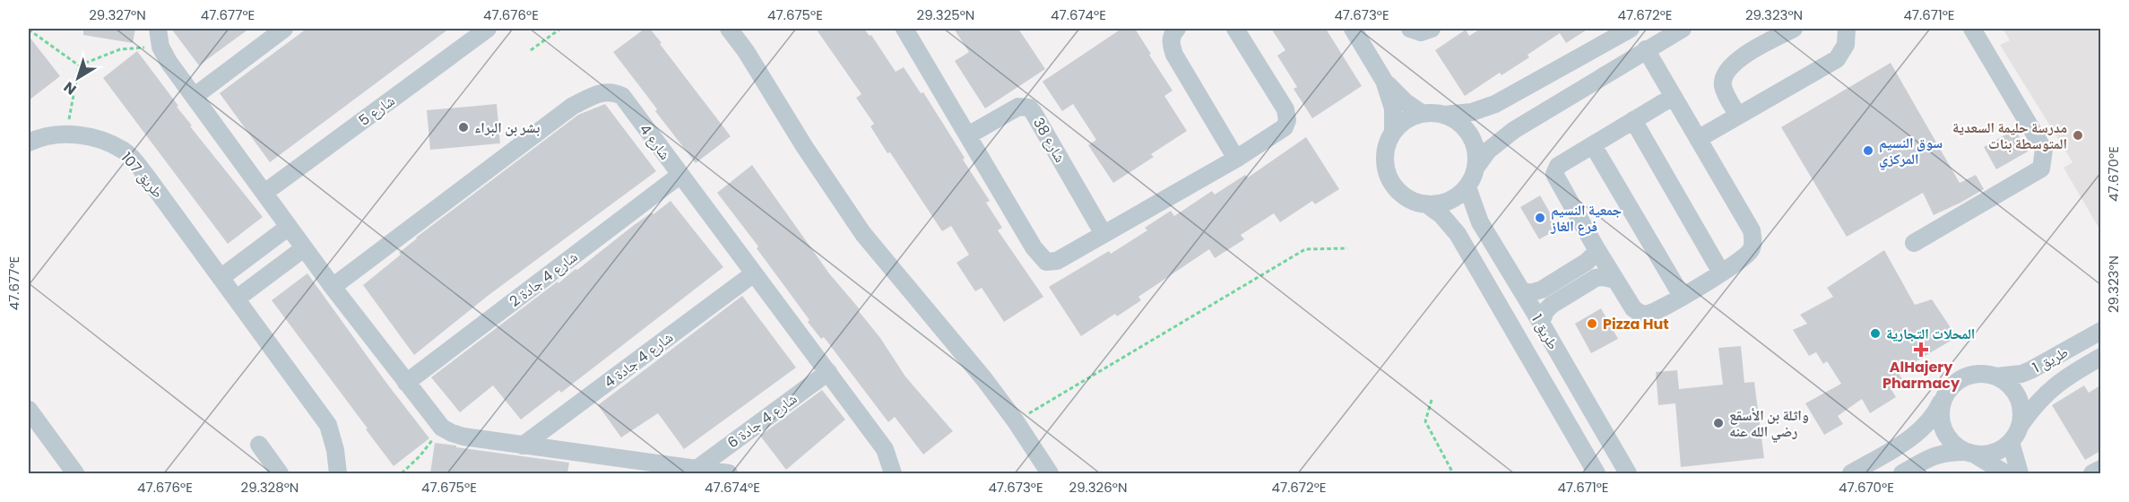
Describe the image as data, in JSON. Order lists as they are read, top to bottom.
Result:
{
  "streets": {
    "street": [
      "شارع 5",
      "شارع 38",
      "شارع 4",
      "طريق 107",
      "شارع 4 جادة 2",
      "طريق 1",
      "شارع 4 جادة 4",
      "شارع 4 جادة 6"
    ]
  },
  "crossings": [
    ["شارع 4", "شارع 4 جادة 2"],
    ["شارع 4", "شارع 4 جادة 4"],
    ["شارع 4", "شارع 4 جادة 6"]
  ],
  "places": {
    "other": [
      "بشر بن البراء",
      "مدرسة حليمة السعدية المتوسطة بنات",
      "سوق النسيم المركزي",
      "جمعية النسيم فرع الغاز",
      "Pizza Hut",
      "المحلات التجارية",
      "واثلة بن الأسقع رضي الله عنه"
    ],
    "health": ["AlHajery Pharmacy"]
  },
  "north": "bottom left",
  "coordinates": [
    "29.327°N",
    "47.677°E",
    "47.676°E",
    "47.675°E",
    "29.325°N",
    "47.674°E",
    "47.673°E",
    "47.672°E",
    "29.323°N",
    "47.671°E",
    "47.670°E",
    "29.328°N",
    "29.326°N"
  ]
}
